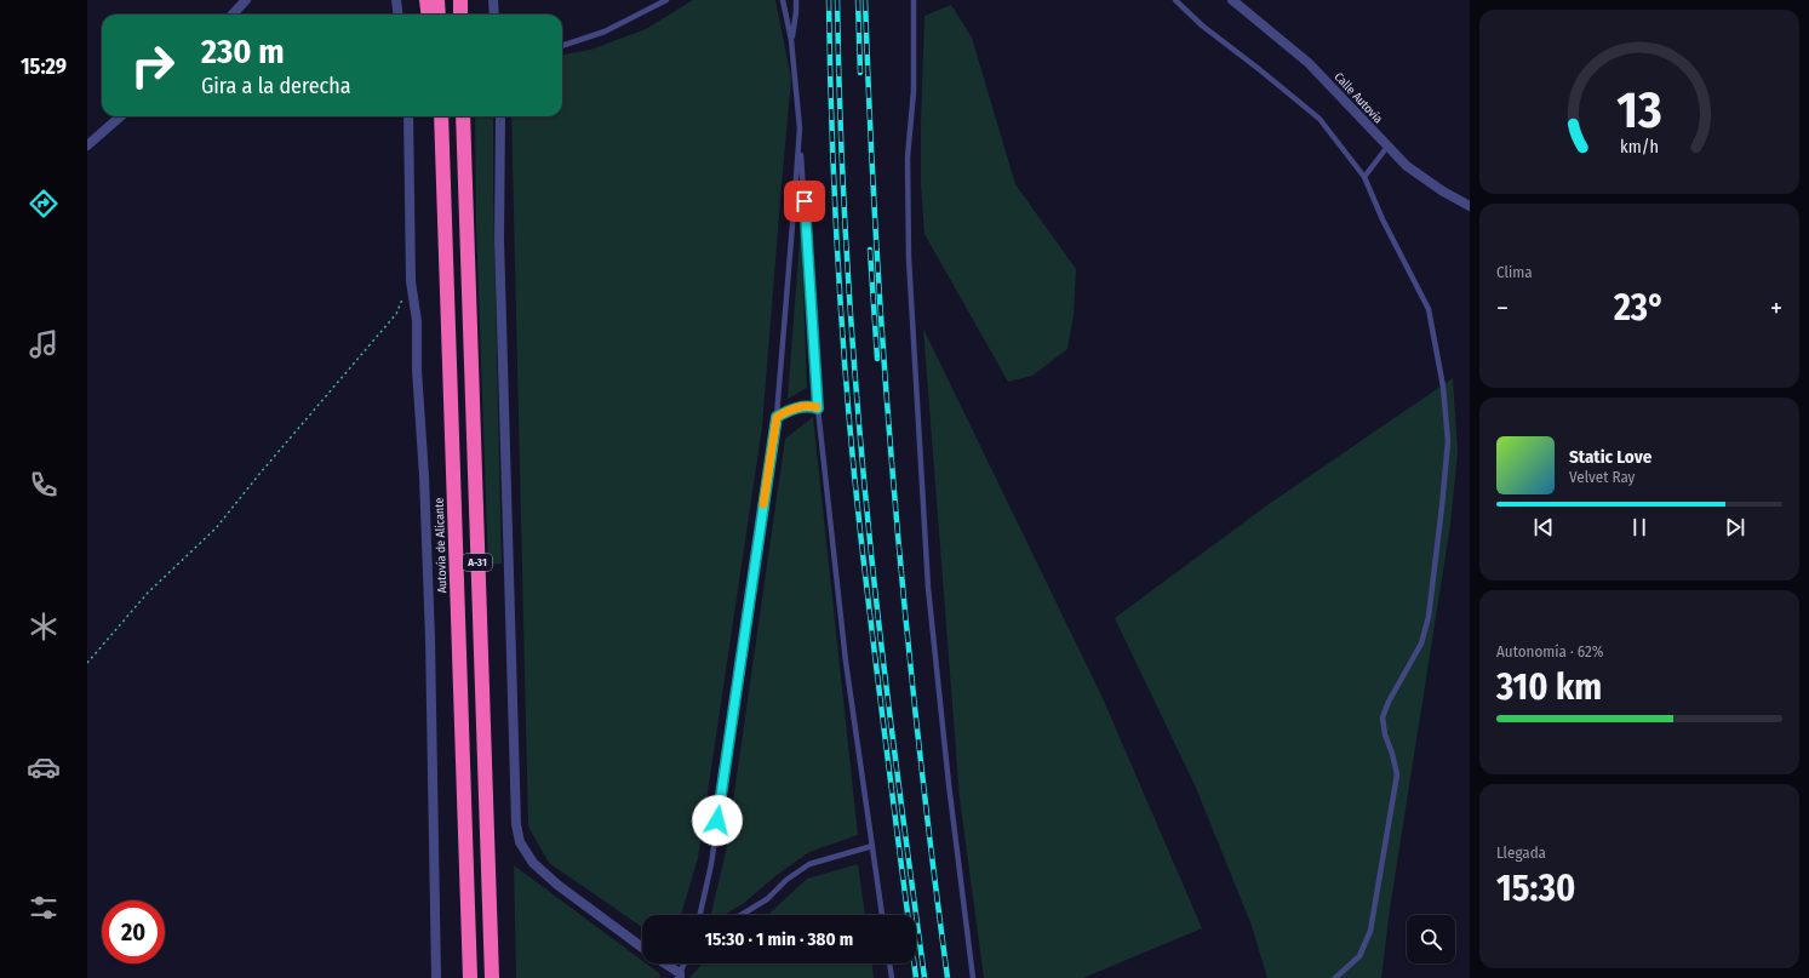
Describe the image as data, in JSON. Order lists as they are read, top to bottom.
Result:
{
  "streets": {
    "highway": ["Autovía de Alicante", "A-31"],
    "street": ["Calle Autovía"]
  },
  "page": {
    "tabs": "15:29",
    "turn": ["230 m", "Gira a la derecha"],
    "tile": [
      "Clima",
      ["Autonomía · 62%", "310 km"],
      ["Llegada", "15:30"]
    ],
    "heat": ["−", "23°", "+"],
    "song": ["Static Love", "Velvet Ray"],
    "limit": "20",
    "trip": "15:30 · 1 min · 380 m",
    "gauge": ["13", "km/h"]
  }
}
